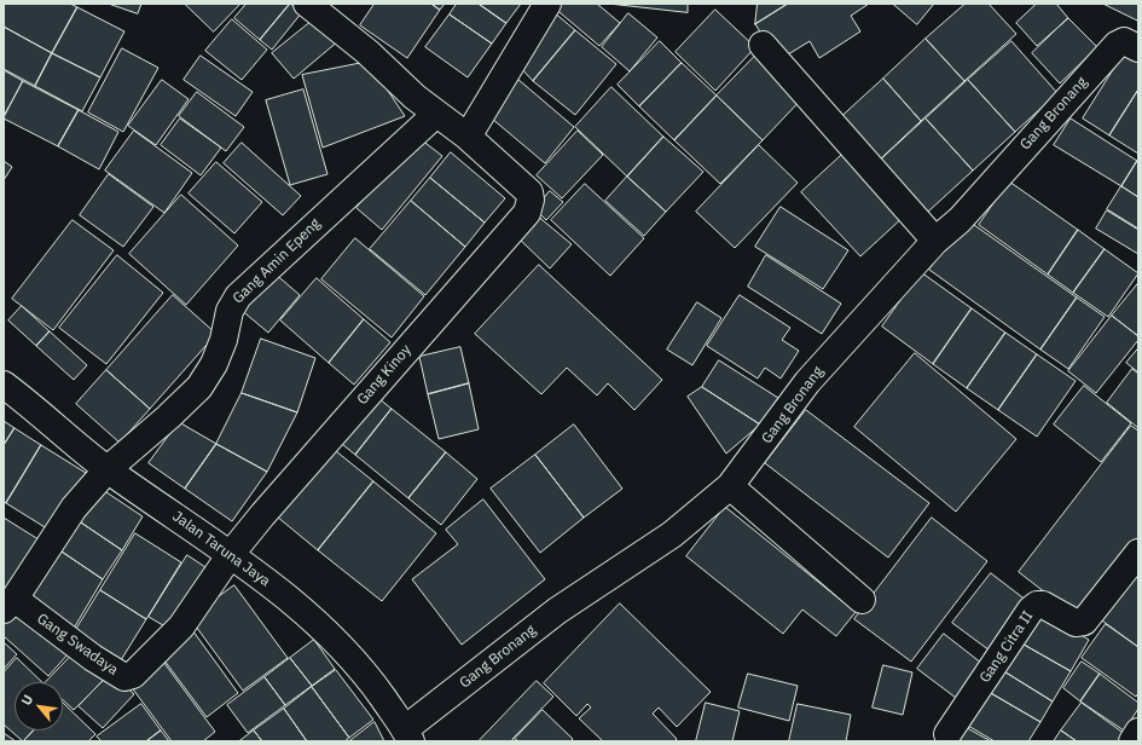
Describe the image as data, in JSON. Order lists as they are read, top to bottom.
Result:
{
  "streets": {
    "street": [
      "Gang Bronang",
      "Gang Amin Epeng",
      "Gang Kinoy",
      "Jalan Taruna Jaya",
      "Gang Swadaya",
      "Gang Citra II"
    ]
  },
  "crossings": [
    ["Gang Bronang", "Jalan Taruna Jaya"],
    ["Gang Amin Epeng", "Jalan Taruna Jaya"],
    ["Gang Amin Epeng", "Gang Swadaya"],
    ["Gang Kinoy", "Jalan Taruna Jaya"],
    ["Gang Kinoy", "Gang Swadaya"],
    ["Jalan Taruna Jaya", "Gang Swadaya"]
  ],
  "north": "top left"
}
